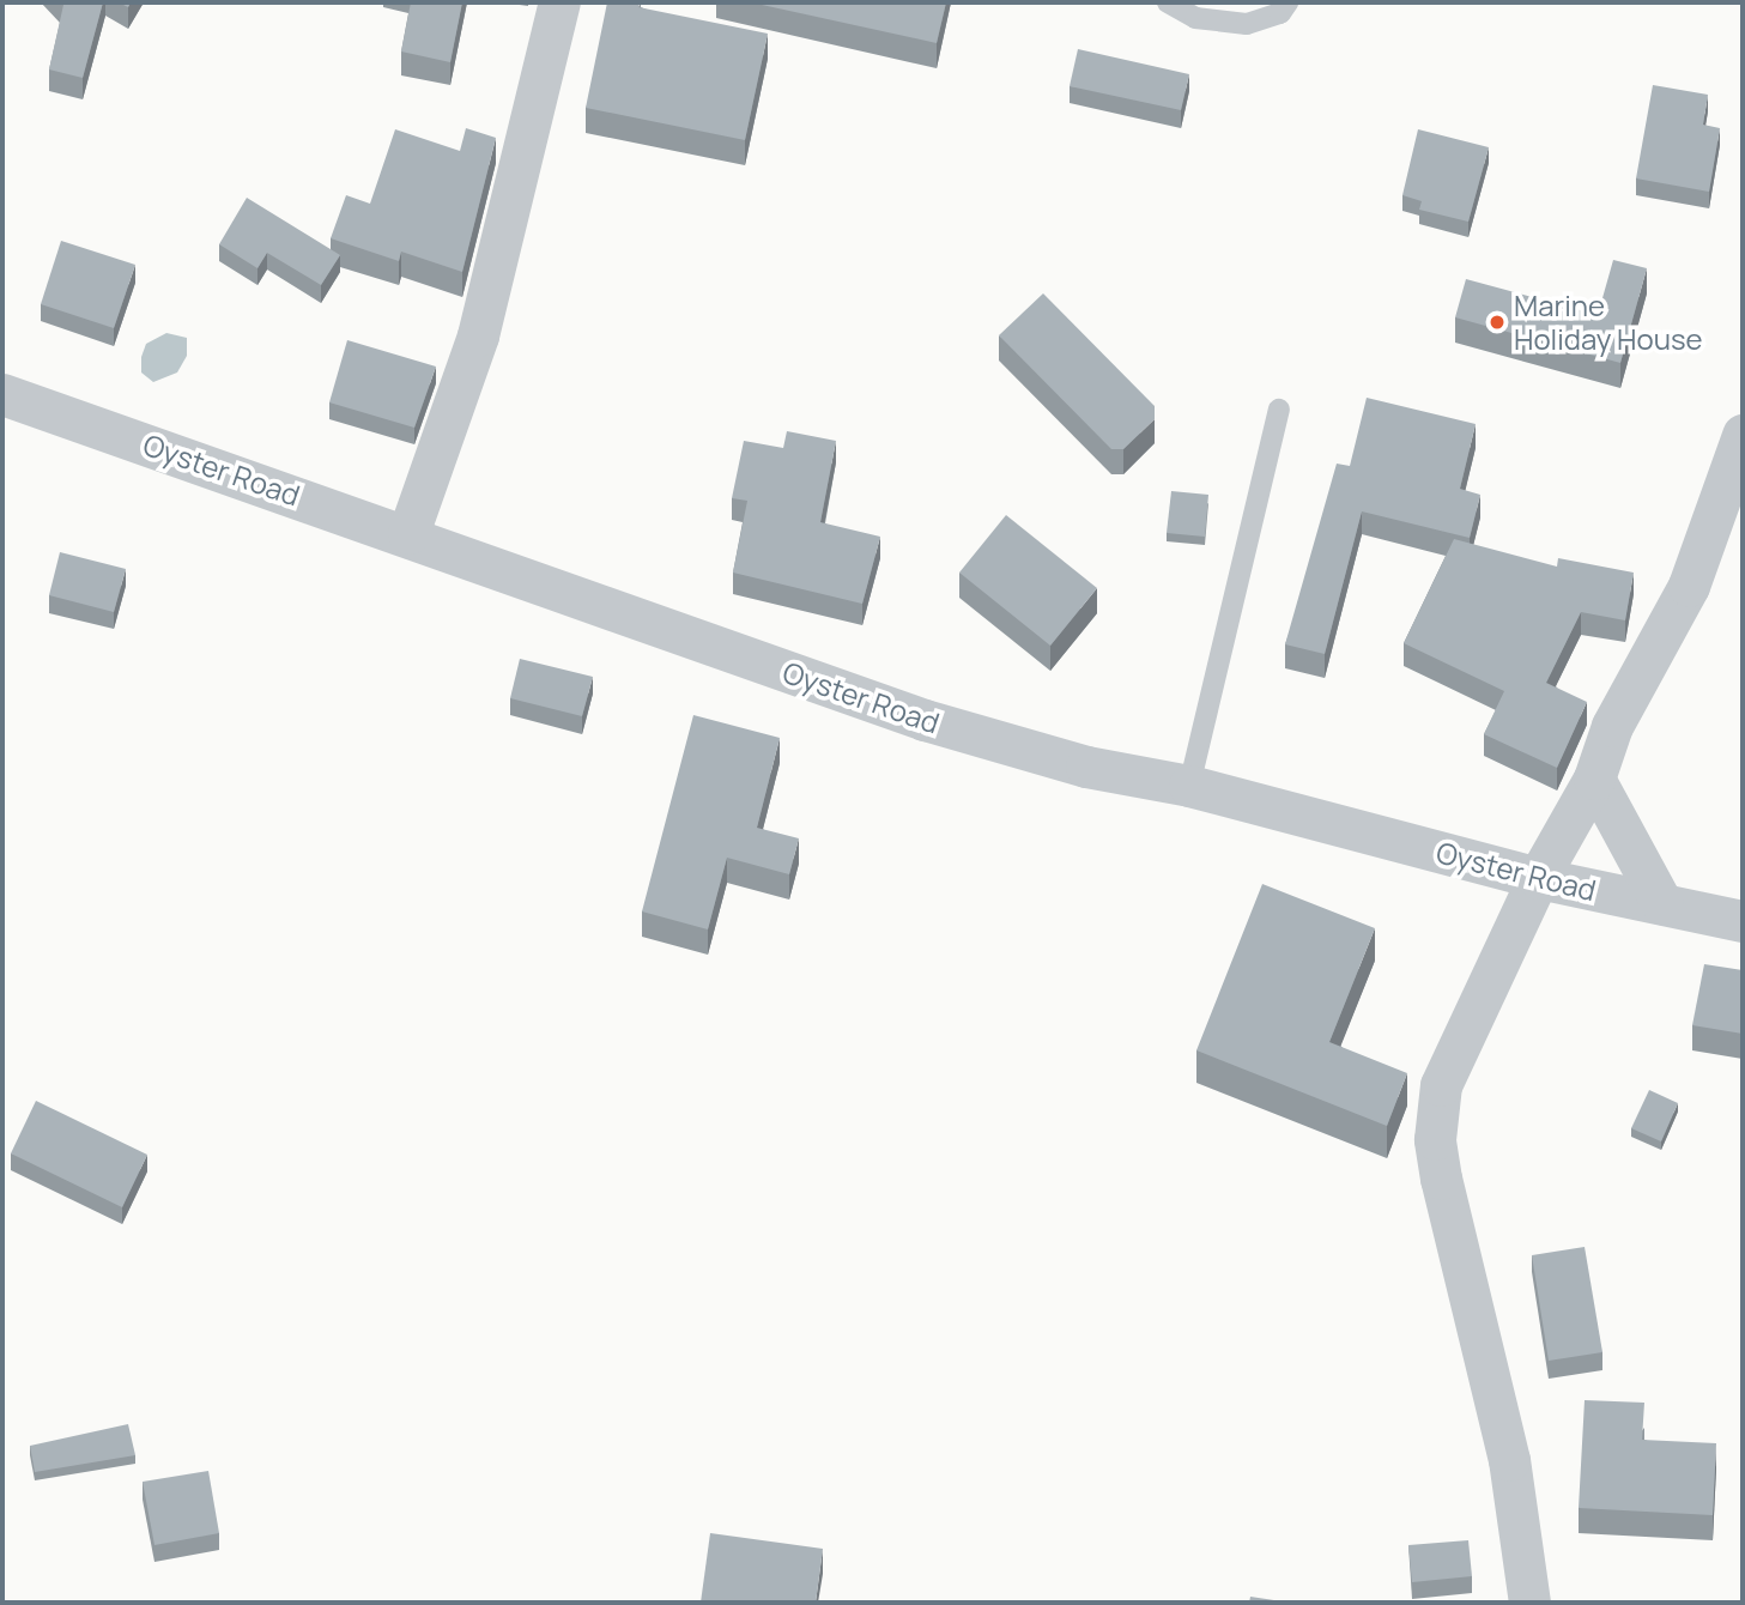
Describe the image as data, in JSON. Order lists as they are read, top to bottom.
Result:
{
  "streets": {
    "street": ["Oyster Road"]
  },
  "places": ["Marine Holiday House"]
}
